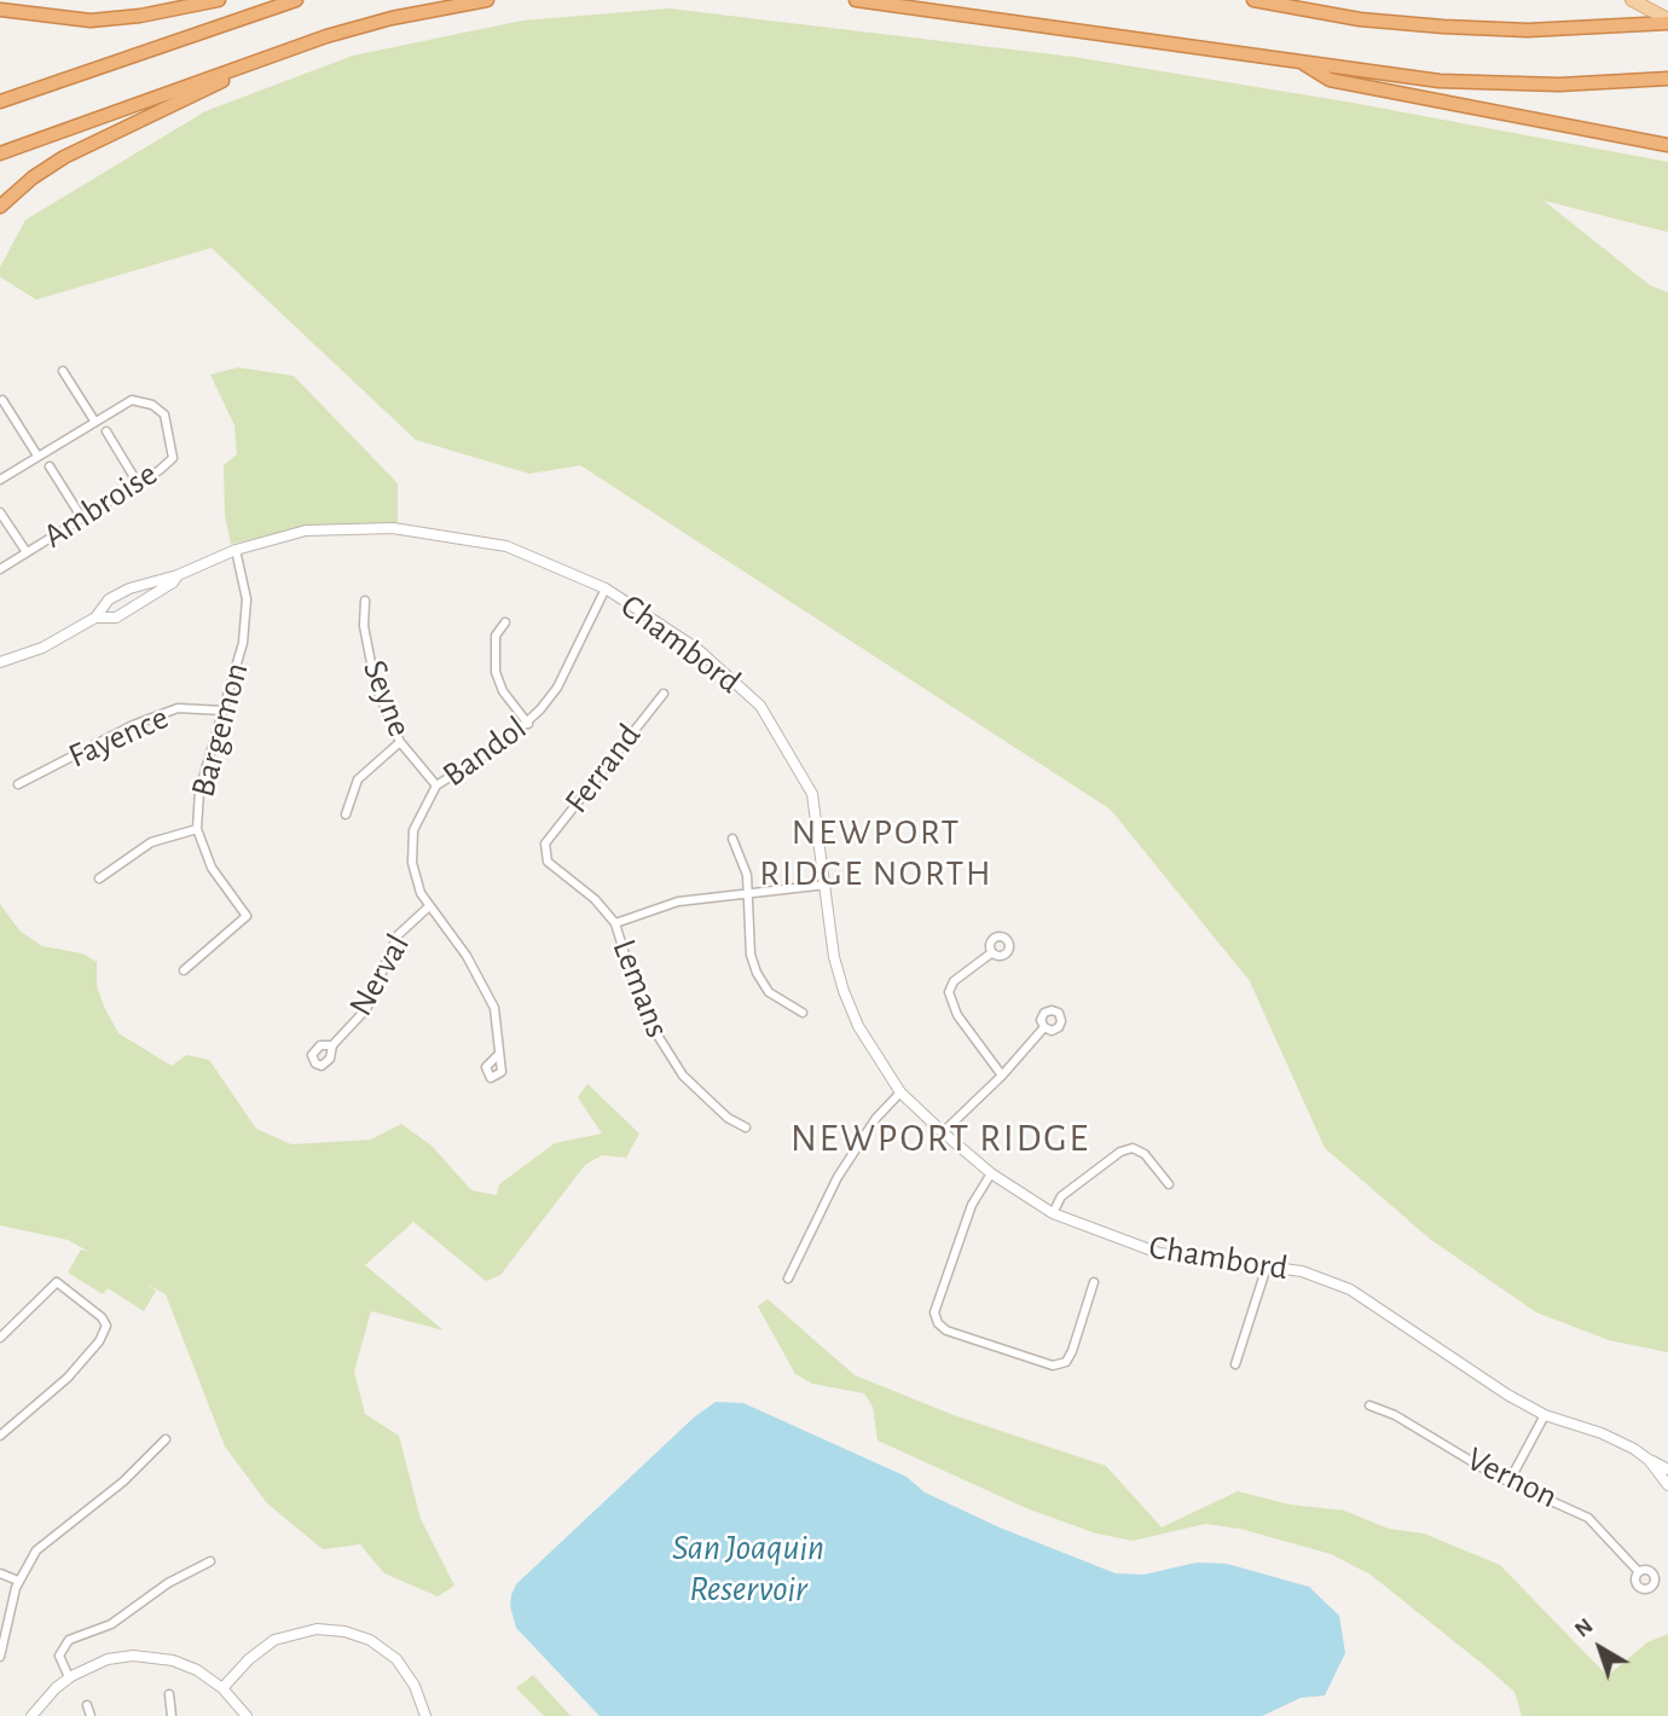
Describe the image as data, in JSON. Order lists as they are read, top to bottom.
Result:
{
  "streets": {
    "street": [
      "Ambroise",
      "Chambord",
      "Seyne",
      "Bargemon",
      "Fayence",
      "Bandol",
      "Ferrand",
      "Nerval",
      "Lemans",
      "Vernon"
    ]
  },
  "crossings": [
    ["Chambord", "Bargemon"],
    ["Chambord", "Bandol"],
    ["Seyne", "Bandol"],
    ["Bargemon", "Fayence"],
    ["Bandol", "Nerval"],
    ["Ferrand", "Lemans"]
  ],
  "districts": ["NEWPORT RIDGE NORTH", "NEWPORT RIDGE"],
  "water": ["San Joaquin Reservoir"],
  "north": "top left"
}
